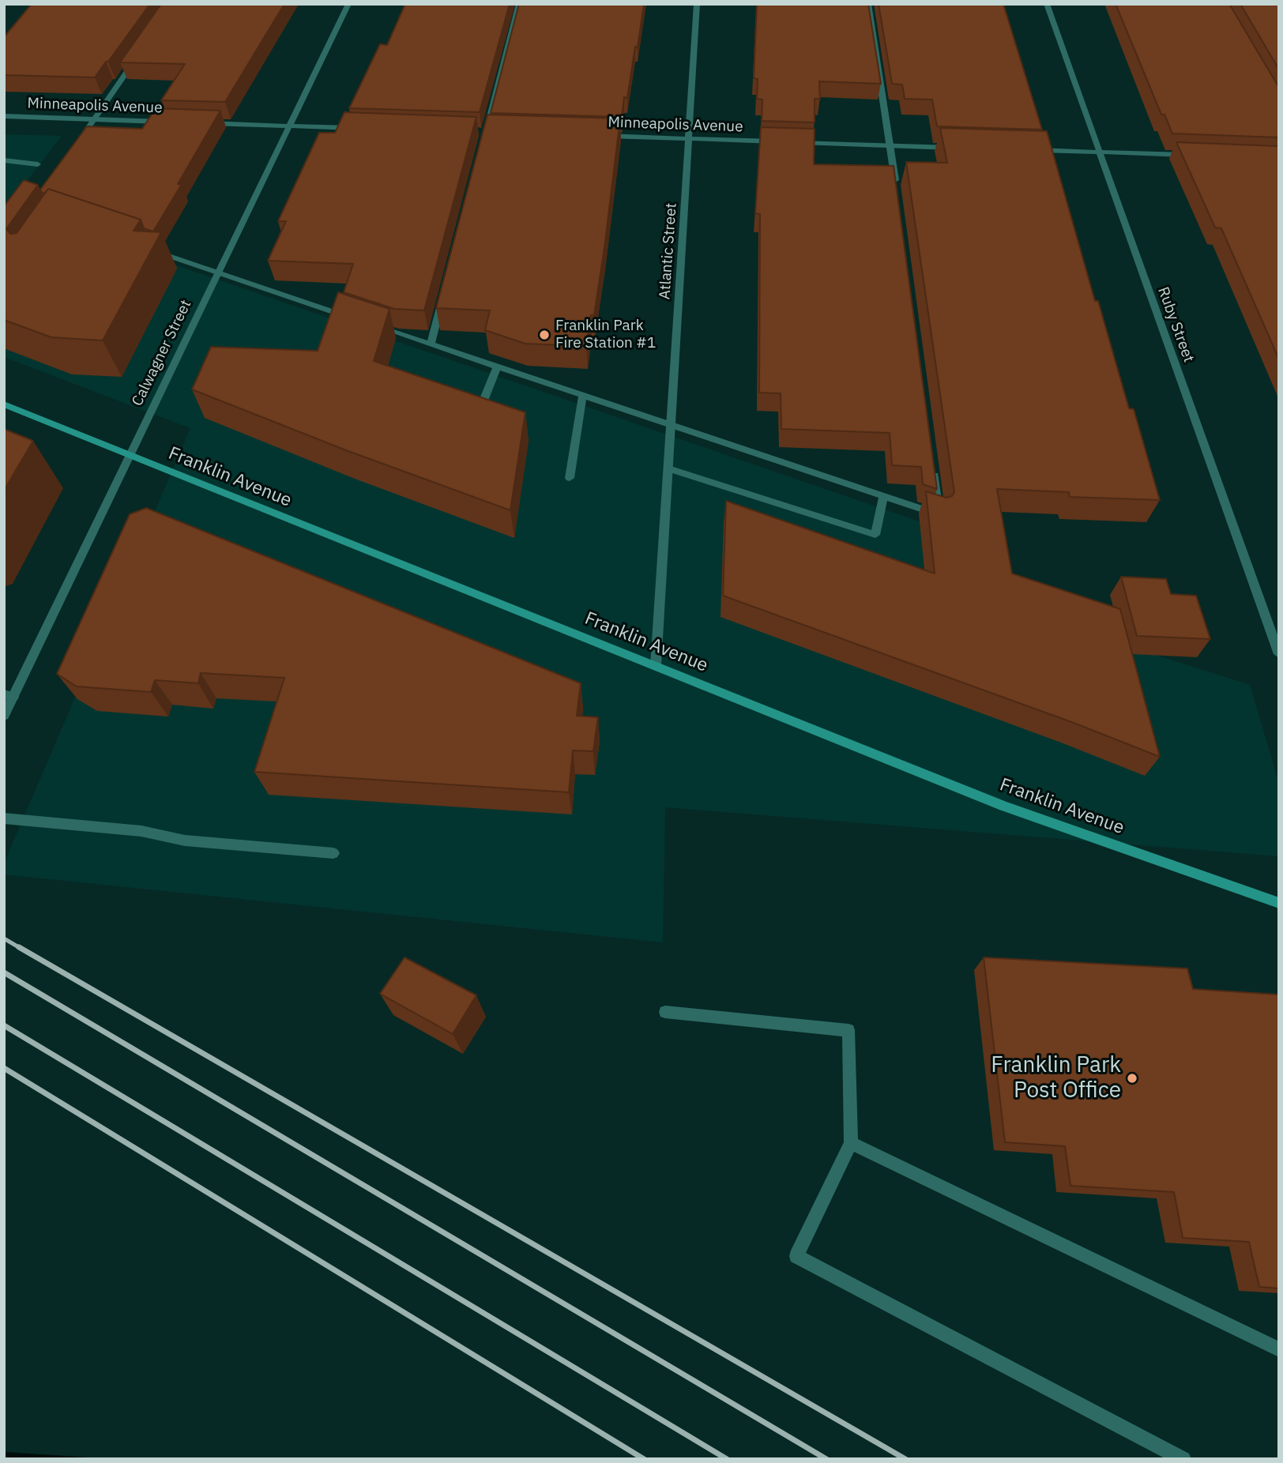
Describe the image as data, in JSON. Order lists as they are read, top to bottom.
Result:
{
  "streets": {
    "main road": ["Franklin Avenue"],
    "street": [
      "Minneapolis Avenue",
      "Atlantic Street",
      "Ruby Street",
      "Calwagner Street"
    ]
  },
  "crossings": [
    ["Minneapolis Avenue", "Atlantic Street"],
    ["Atlantic Street", "Franklin Avenue"],
    ["Calwagner Street", "Franklin Avenue"]
  ],
  "places": ["Franklin Park Fire Station #1", "Franklin Park Post Office"]
}
